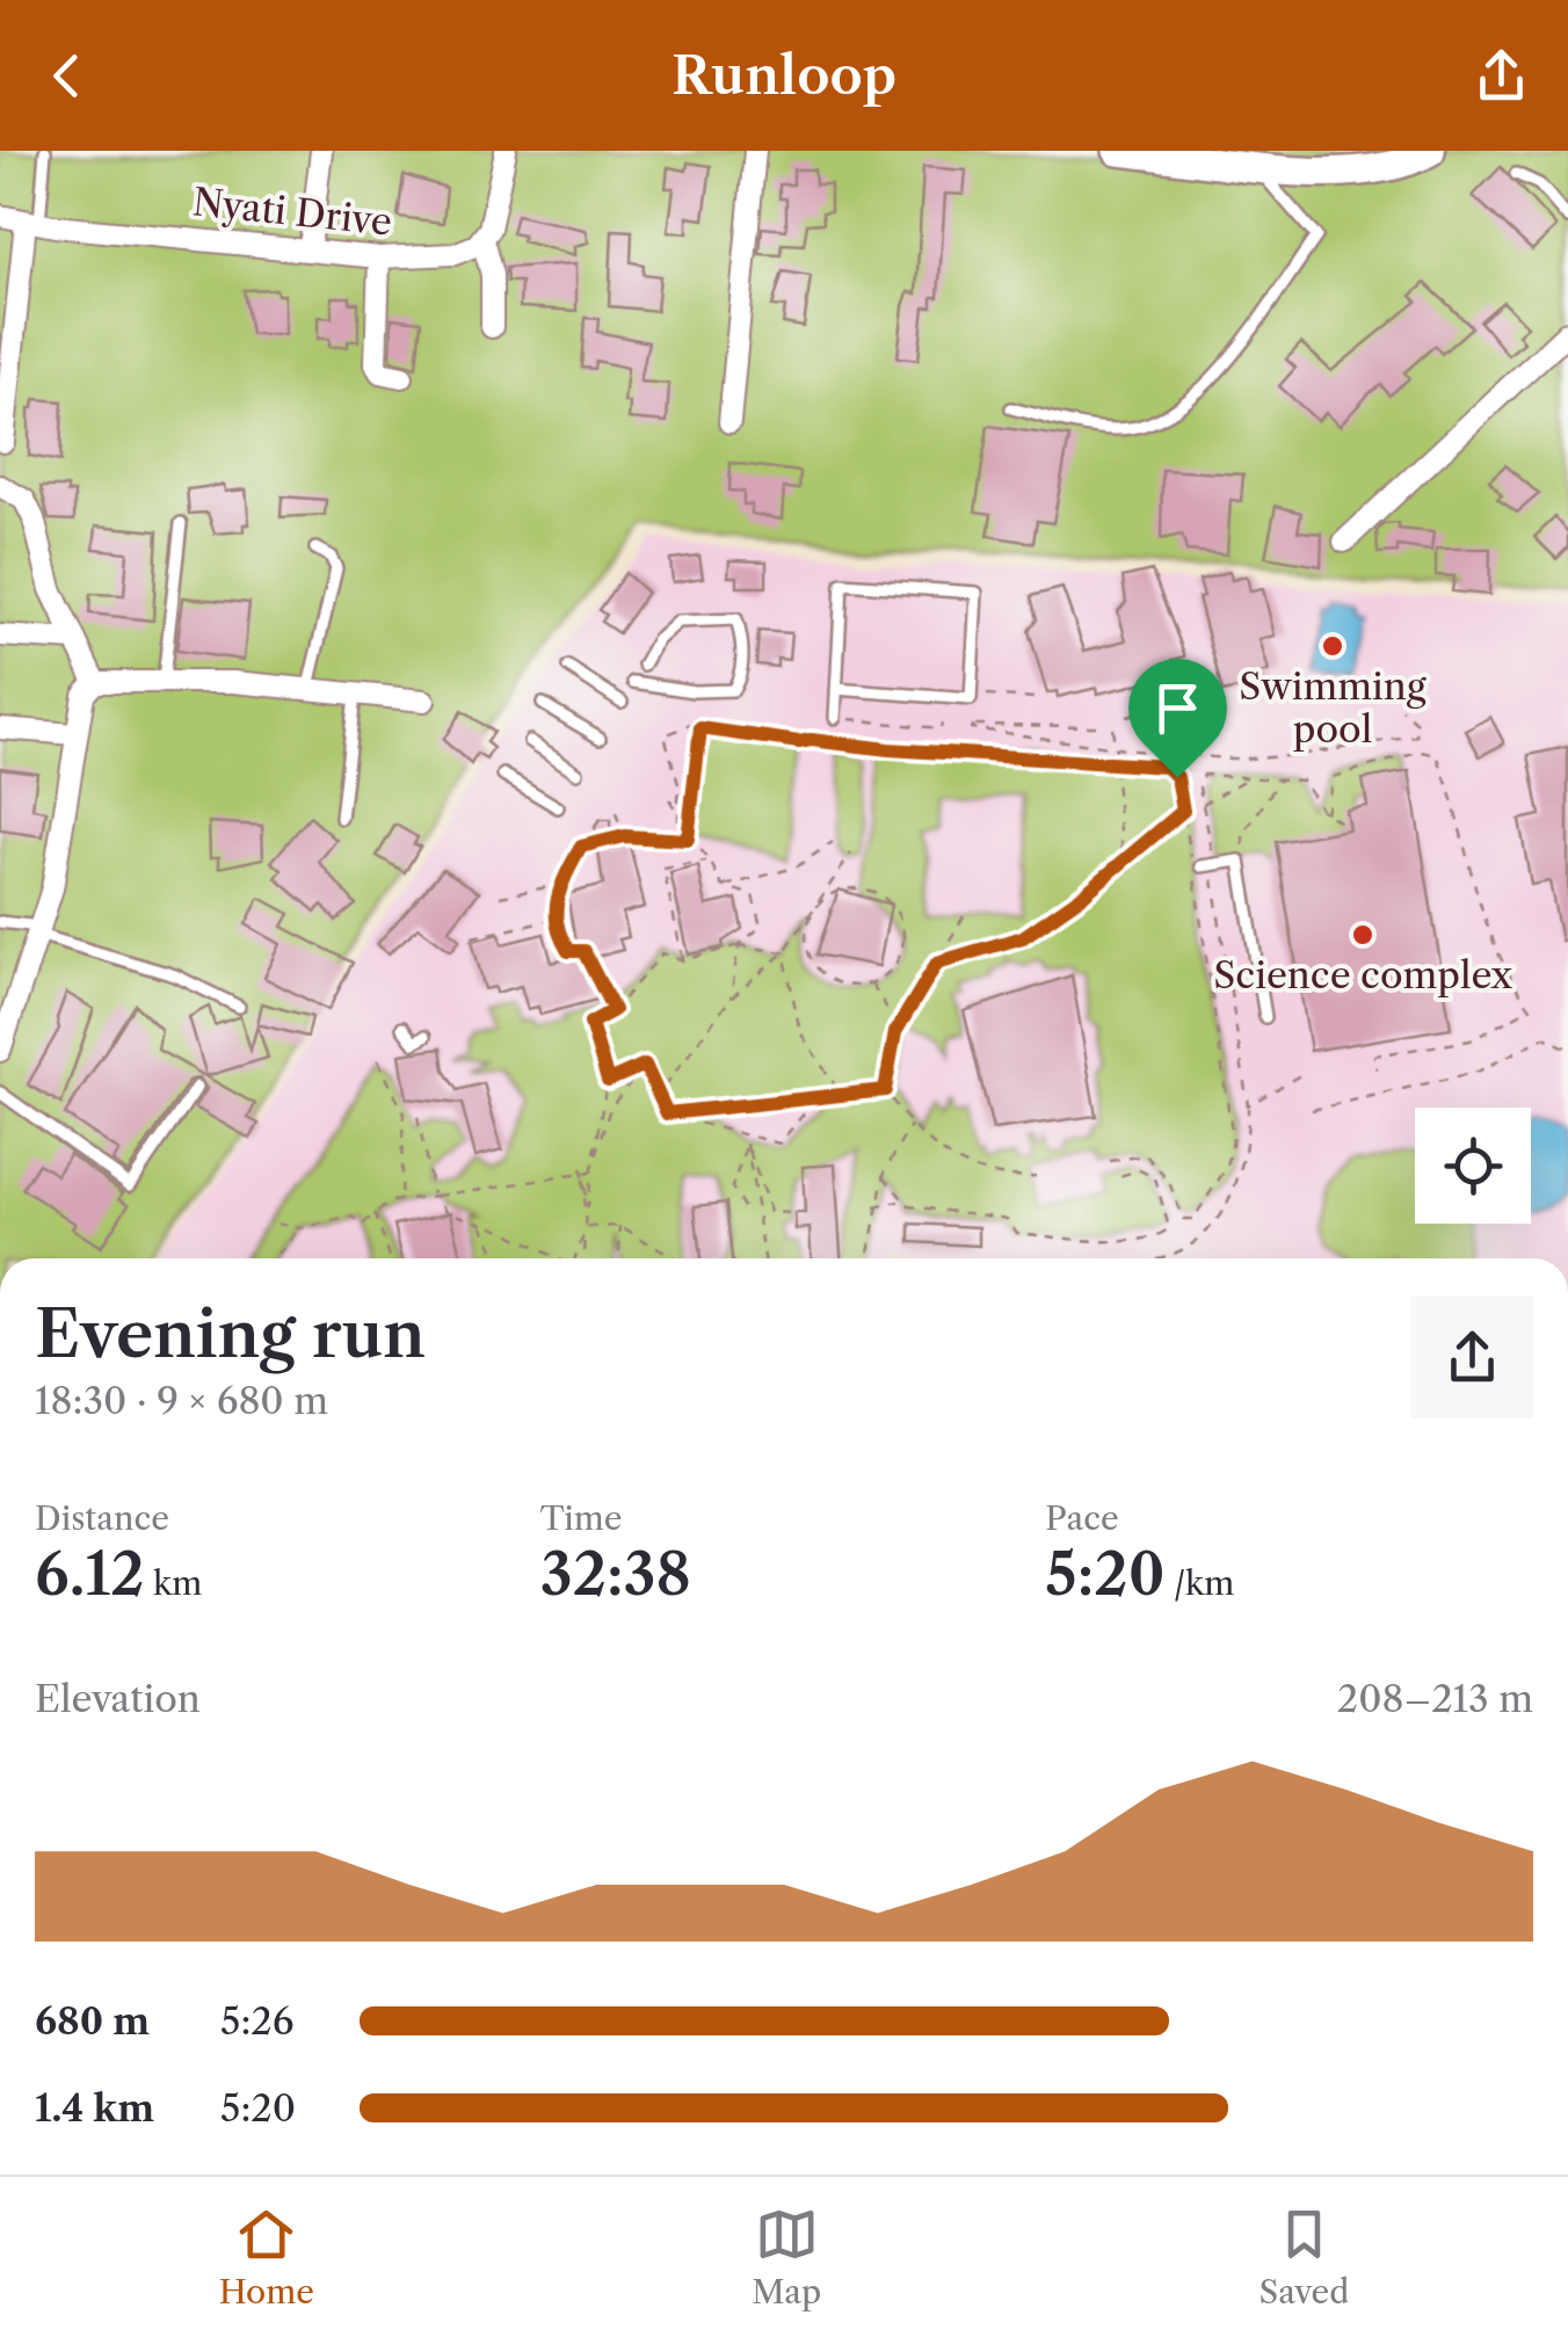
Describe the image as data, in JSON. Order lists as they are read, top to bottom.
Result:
{
  "streets": {
    "street": ["Nyati Drive"]
  },
  "places": ["Swimming pool", "Science complex"],
  "page": {
    "header": "Runloop",
    "heading": ["Evening run", "18:30 · 9 × 680 m"],
    "stats": [
      ["Distance", "6.12 km"],
      ["Time", "32:38"],
      ["Pace", "5:20 /km"]
    ],
    "chart": ["Elevation", "208–213 m"],
    "list": [
      {
        "name": "680 m",
        "note": "5:26"
      },
      {
        "name": "1.4 km",
        "note": "5:20"
      }
    ],
    "tabs": ["Home", "Map", "Saved"]
  }
}
